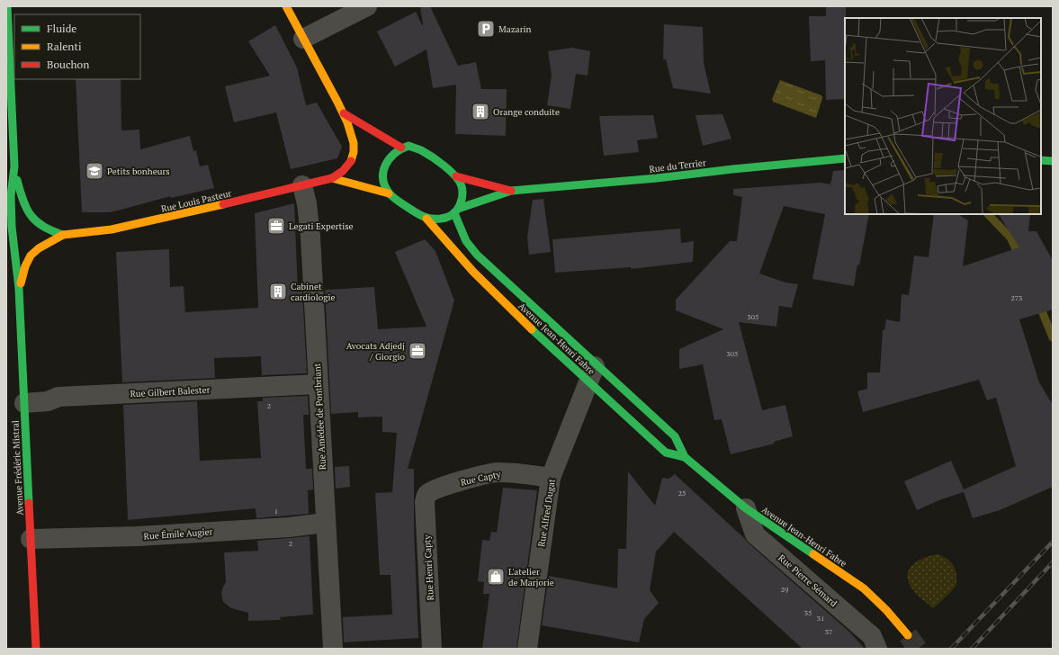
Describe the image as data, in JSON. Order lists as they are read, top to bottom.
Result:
{
  "streets": {
    "main road": [
      "Rue du Terrier",
      "Rue Louis Pasteur",
      "Avenue Jean-Henri Fabre",
      "Avenue Frédéric Mistral"
    ],
    "street": [
      "Rue Gilbert Balester",
      "Rue Amédée de Pontbriant",
      "Rue Capty",
      "Rue Alfred Dugat",
      "Rue Émile Augier",
      "Rue Henri Capty",
      "Rue Pierre Sémard"
    ]
  },
  "crossings": [
    ["Rue du Terrier", "Rue Louis Pasteur"],
    ["Rue du Terrier", "Avenue Jean-Henri Fabre"],
    ["Rue Louis Pasteur", "Avenue Jean-Henri Fabre"],
    ["Rue Louis Pasteur", "Rue Amédée de Pontbriant"],
    ["Rue Louis Pasteur", "Avenue Frédéric Mistral"],
    ["Avenue Jean-Henri Fabre", "Rue Alfred Dugat"],
    ["Avenue Jean-Henri Fabre", "Rue Pierre Sémard"],
    ["Rue Gilbert Balester", "Rue Amédée de Pontbriant"],
    ["Rue Gilbert Balester", "Avenue Frédéric Mistral"],
    ["Rue Amédée de Pontbriant", "Rue Émile Augier"],
    ["Avenue Frédéric Mistral", "Rue Émile Augier"],
    ["Rue Capty", "Rue Alfred Dugat"],
    ["Rue Capty", "Rue Henri Capty"]
  ],
  "places": {
    "parking": ["Mazarin"],
    "building": ["Orange conduite", "Cabinet cardiologie"],
    "school or university": ["Petits bonheurs"],
    "office": ["Legati Expertise", "Avocats Adjedj / Giorgio"],
    "shop": ["L'atelier de Marjorie"]
  },
  "house_numbers": [
    "273",
    "305",
    "305",
    "2",
    "25",
    "1",
    "2",
    "29",
    "35",
    "31",
    "37"
  ],
  "legend": ["Fluide", "Ralenti", "Bouchon"]
}
